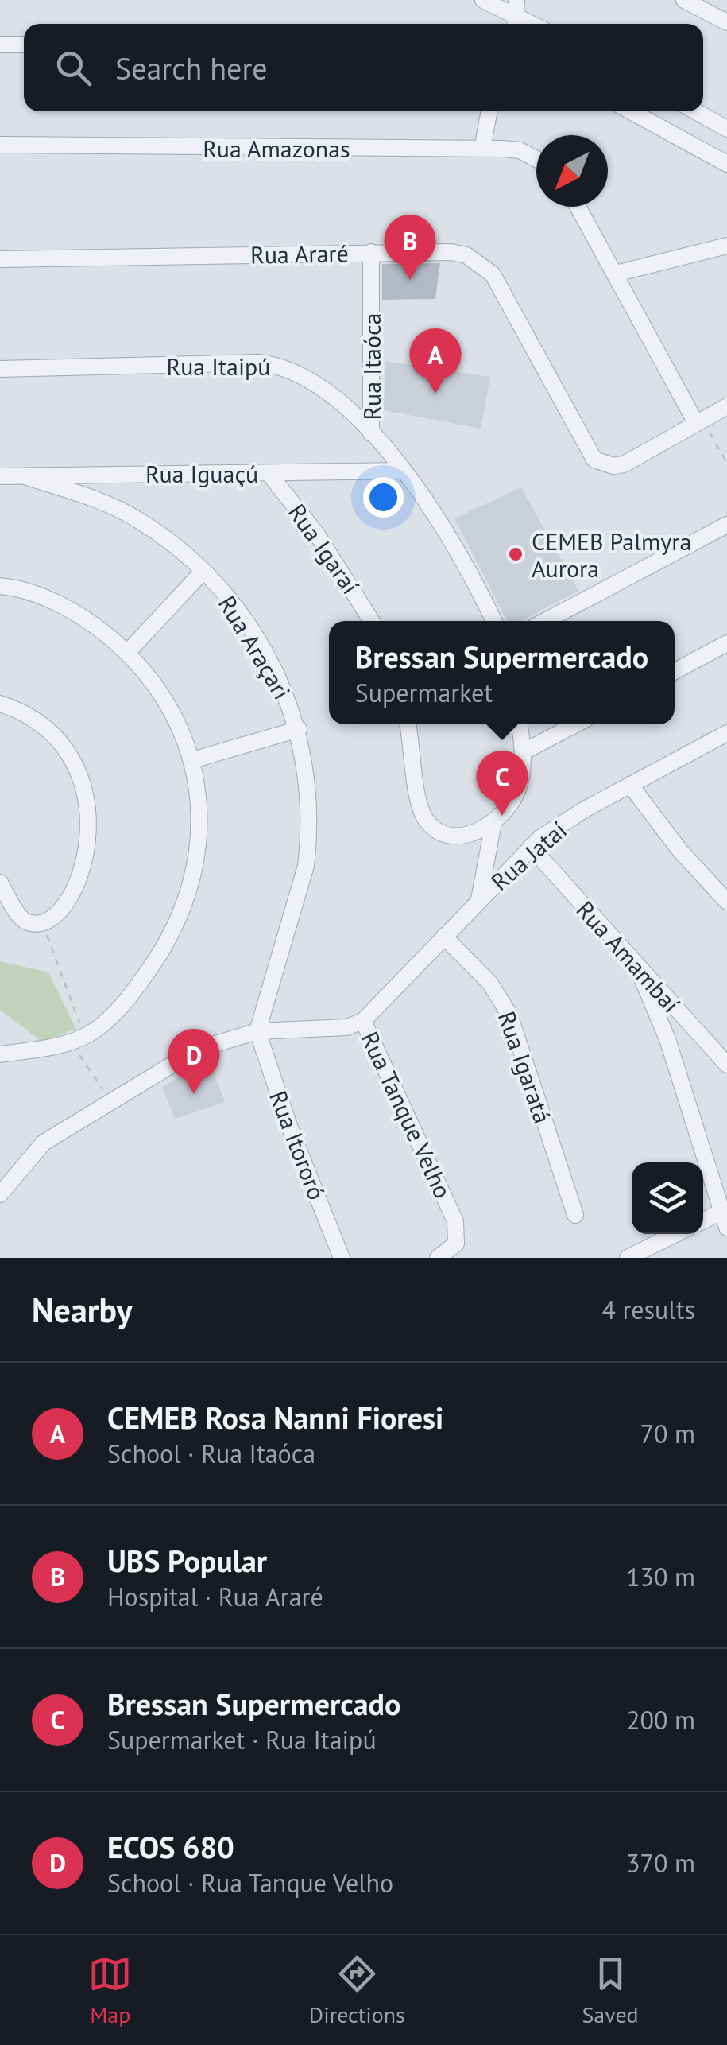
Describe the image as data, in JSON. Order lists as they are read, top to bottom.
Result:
{
  "streets": {
    "street": [
      "Rua Amazonas",
      "Rua Araré",
      "Rua Itaipú",
      "Rua Itaóca",
      "Rua Iguaçú",
      "Rua Igaraí",
      "Rua Araçari",
      "Rua Jataí",
      "Rua Amambaí",
      "Rua Igaratá",
      "Rua Tanque Velho",
      "Rua Itororó"
    ]
  },
  "crossings": [
    ["Rua Araré", "Rua Itaóca"],
    ["Rua Itaipú", "Rua Itaóca"],
    ["Rua Itaipú", "Rua Iguaçú"],
    ["Rua Iguaçú", "Rua Igaraí"],
    ["Rua Iguaçú", "Rua Araçari"],
    ["Rua Araçari", "Rua Tanque Velho"],
    ["Rua Araçari", "Rua Itororó"],
    ["Rua Jataí", "Rua Amambaí"],
    ["Rua Jataí", "Rua Igaratá"],
    ["Rua Jataí", "Rua Tanque Velho"],
    ["Rua Tanque Velho", "Rua Itororó"]
  ],
  "places": ["CEMEB Palmyra Aurora"],
  "north": "bottom left",
  "page": {
    "search": "Search here",
    "pins": [
      "B",
      "A",
      "C",
      "D"
    ],
    "popup": ["Bressan Supermercado", "Supermarket"],
    "heading": ["Nearby", "4 results"],
    "list": [
      {
        "mark": "A",
        "name": "CEMEB Rosa Nanni Fioresi",
        "note": "School · Rua Itaóca",
        "value": "70 m"
      },
      {
        "mark": "B",
        "name": "UBS Popular",
        "note": "Hospital · Rua Araré",
        "value": "130 m"
      },
      {
        "mark": "C",
        "name": "Bressan Supermercado",
        "note": "Supermarket · Rua Itaipú",
        "value": "200 m"
      },
      {
        "mark": "D",
        "name": "ECOS 680",
        "note": "School · Rua Tanque Velho",
        "value": "370 m"
      }
    ],
    "nav": ["Map", "Directions", "Saved"]
  }
}
